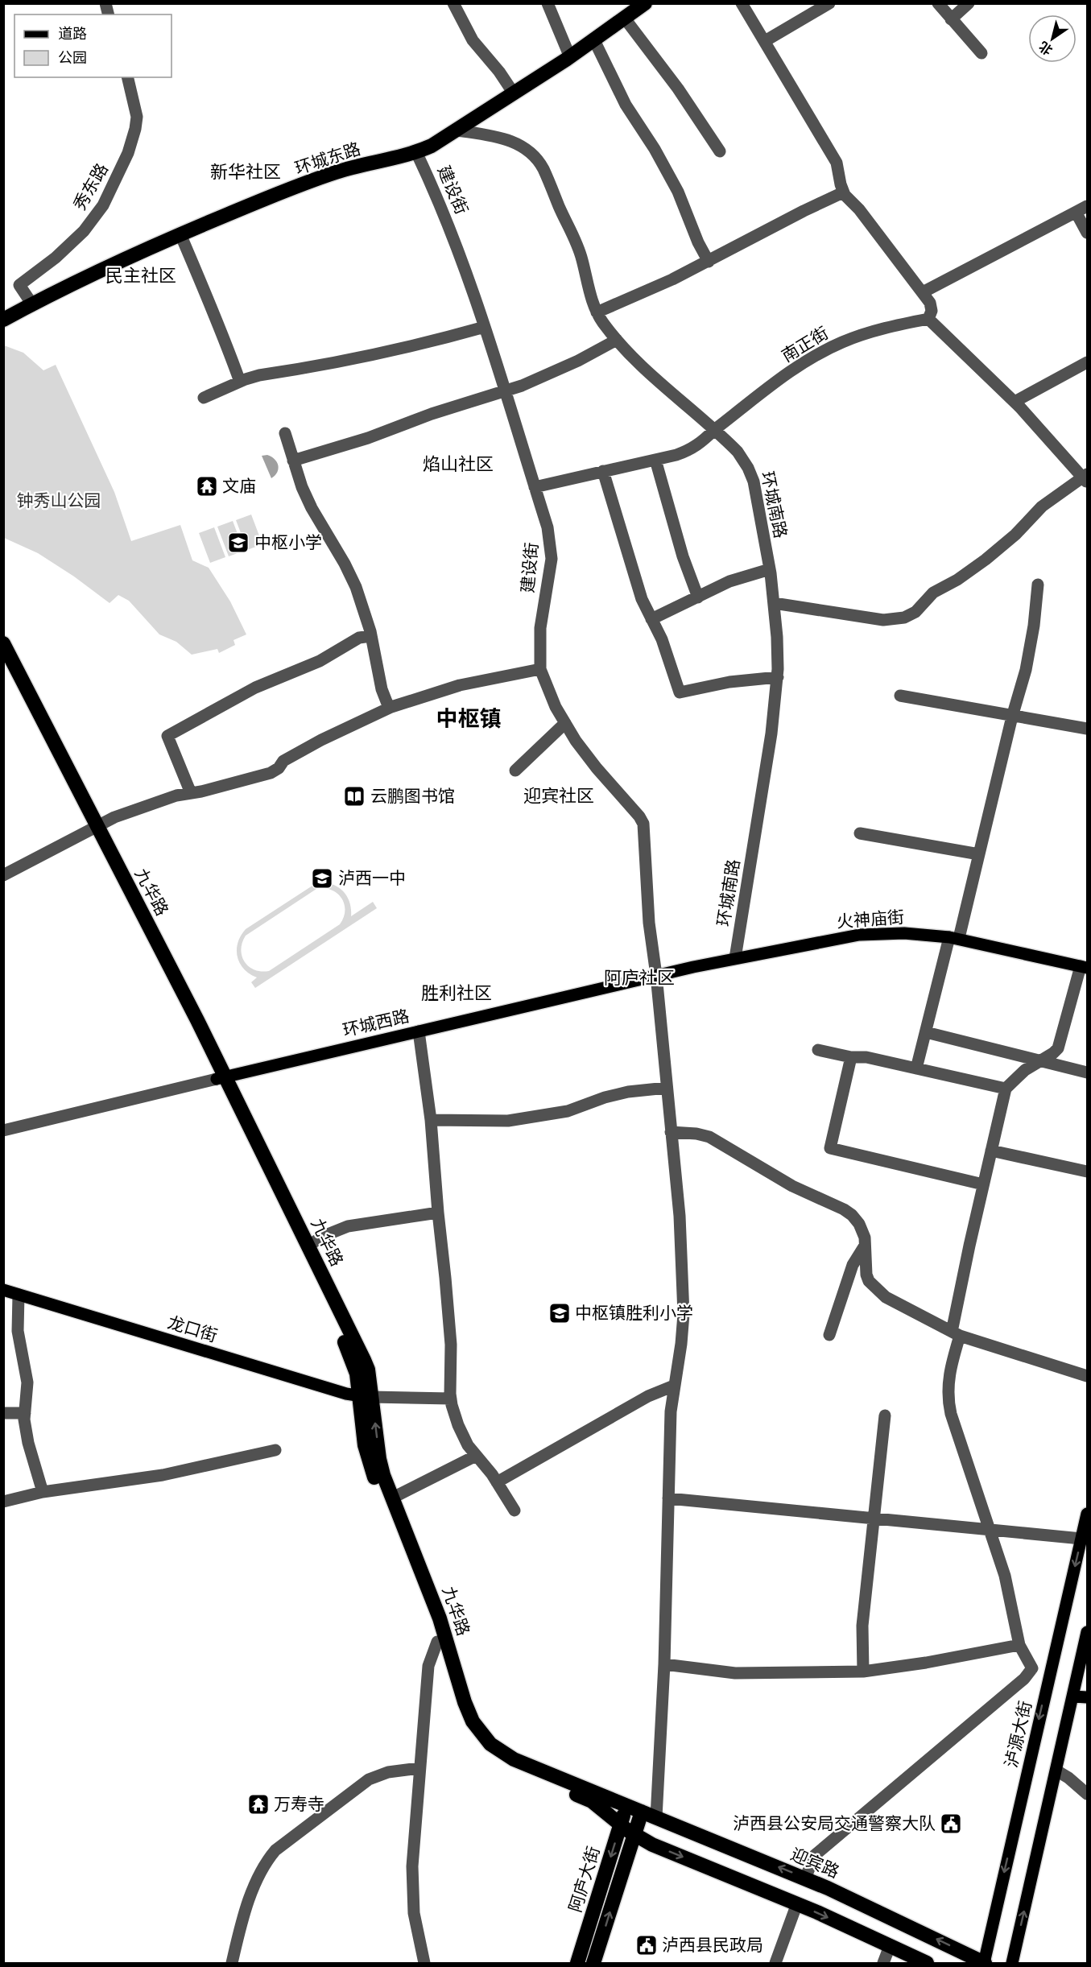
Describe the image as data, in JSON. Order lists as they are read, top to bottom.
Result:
{
  "streets": {
    "highway": [
      "环城东路",
      "九华路",
      "迎宾路",
      "阿庐大街"
    ],
    "main road": [
      "火神庙街",
      "环城西路",
      "龙口街",
      "泸源大街"
    ],
    "street": [
      "秀东路",
      "建设街",
      "南正街",
      "环城南路"
    ]
  },
  "crossings": [
    ["环城东路", "秀东路"],
    ["环城东路", "建设街"],
    ["环城东路", "环城南路"],
    ["建设街", "南正街"],
    ["建设街", "火神庙街"],
    ["建设街", "环城西路"],
    ["建设街", "迎宾路"],
    ["南正街", "环城南路"],
    ["环城南路", "火神庙街"],
    ["九华路", "环城西路"],
    ["九华路", "龙口街"],
    ["九华路", "迎宾路"],
    ["九华路", "阿庐大街"],
    ["火神庙街", "环城西路"],
    ["泸源大街", "迎宾路"],
    ["迎宾路", "阿庐大街"]
  ],
  "districts": [
    "新华社区",
    "民主社区",
    "焰山社区",
    "中枢镇",
    "迎宾社区",
    "阿庐社区",
    "胜利社区"
  ],
  "parks": ["钟秀山公园"],
  "places": {
    "temple": ["文庙", "万寿寺"],
    "school or university": ["中枢小学", "泸西一中", "中枢镇胜利小学"],
    "library": ["云鹏图书馆"],
    "public building": ["泸西县公安局交通警察大队", "泸西县民政局"]
  },
  "legend": ["道路", "公园"],
  "north": "bottom left"
}
